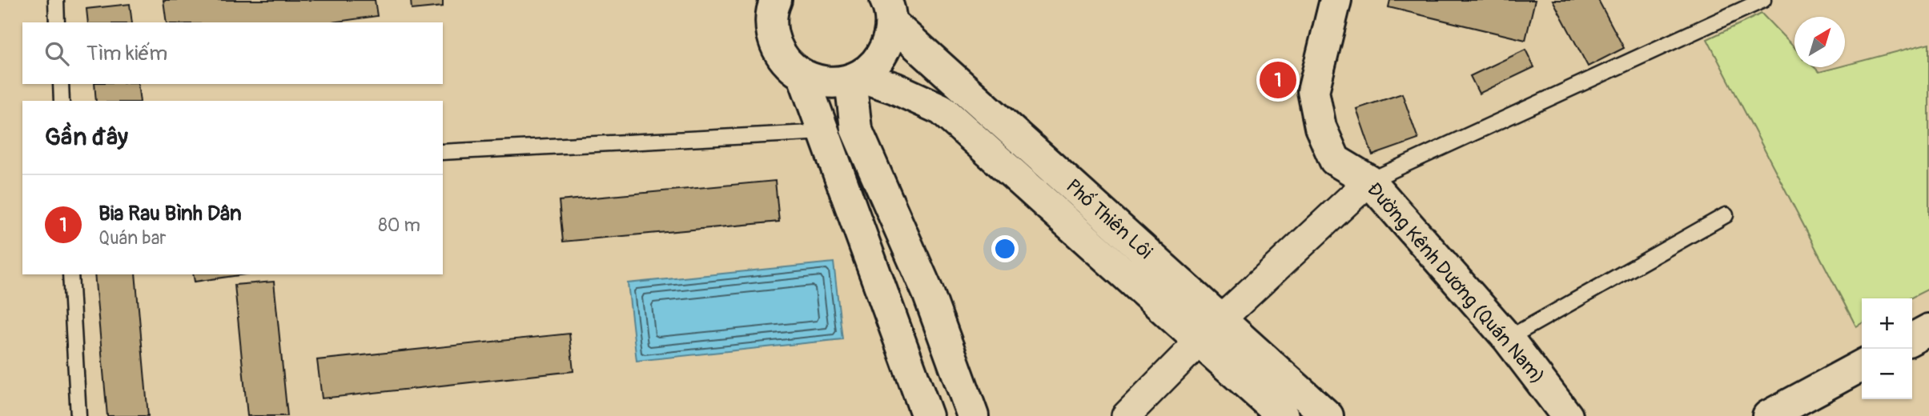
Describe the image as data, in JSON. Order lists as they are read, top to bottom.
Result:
{
  "streets": {
    "main road": ["Phố Thiên Lôi", "Đường Kênh Dương (Quán Nam)"]
  },
  "north": "top right",
  "page": {
    "search": "Tìm kiếm",
    "pins": "1",
    "heading": "Gần đây",
    "list": [
      {
        "mark": "1",
        "name": "Bia Rau Bình Dân",
        "note": "Quán bar",
        "value": "80 m"
      }
    ],
    "map_buttons": ["+", "−"]
  }
}
